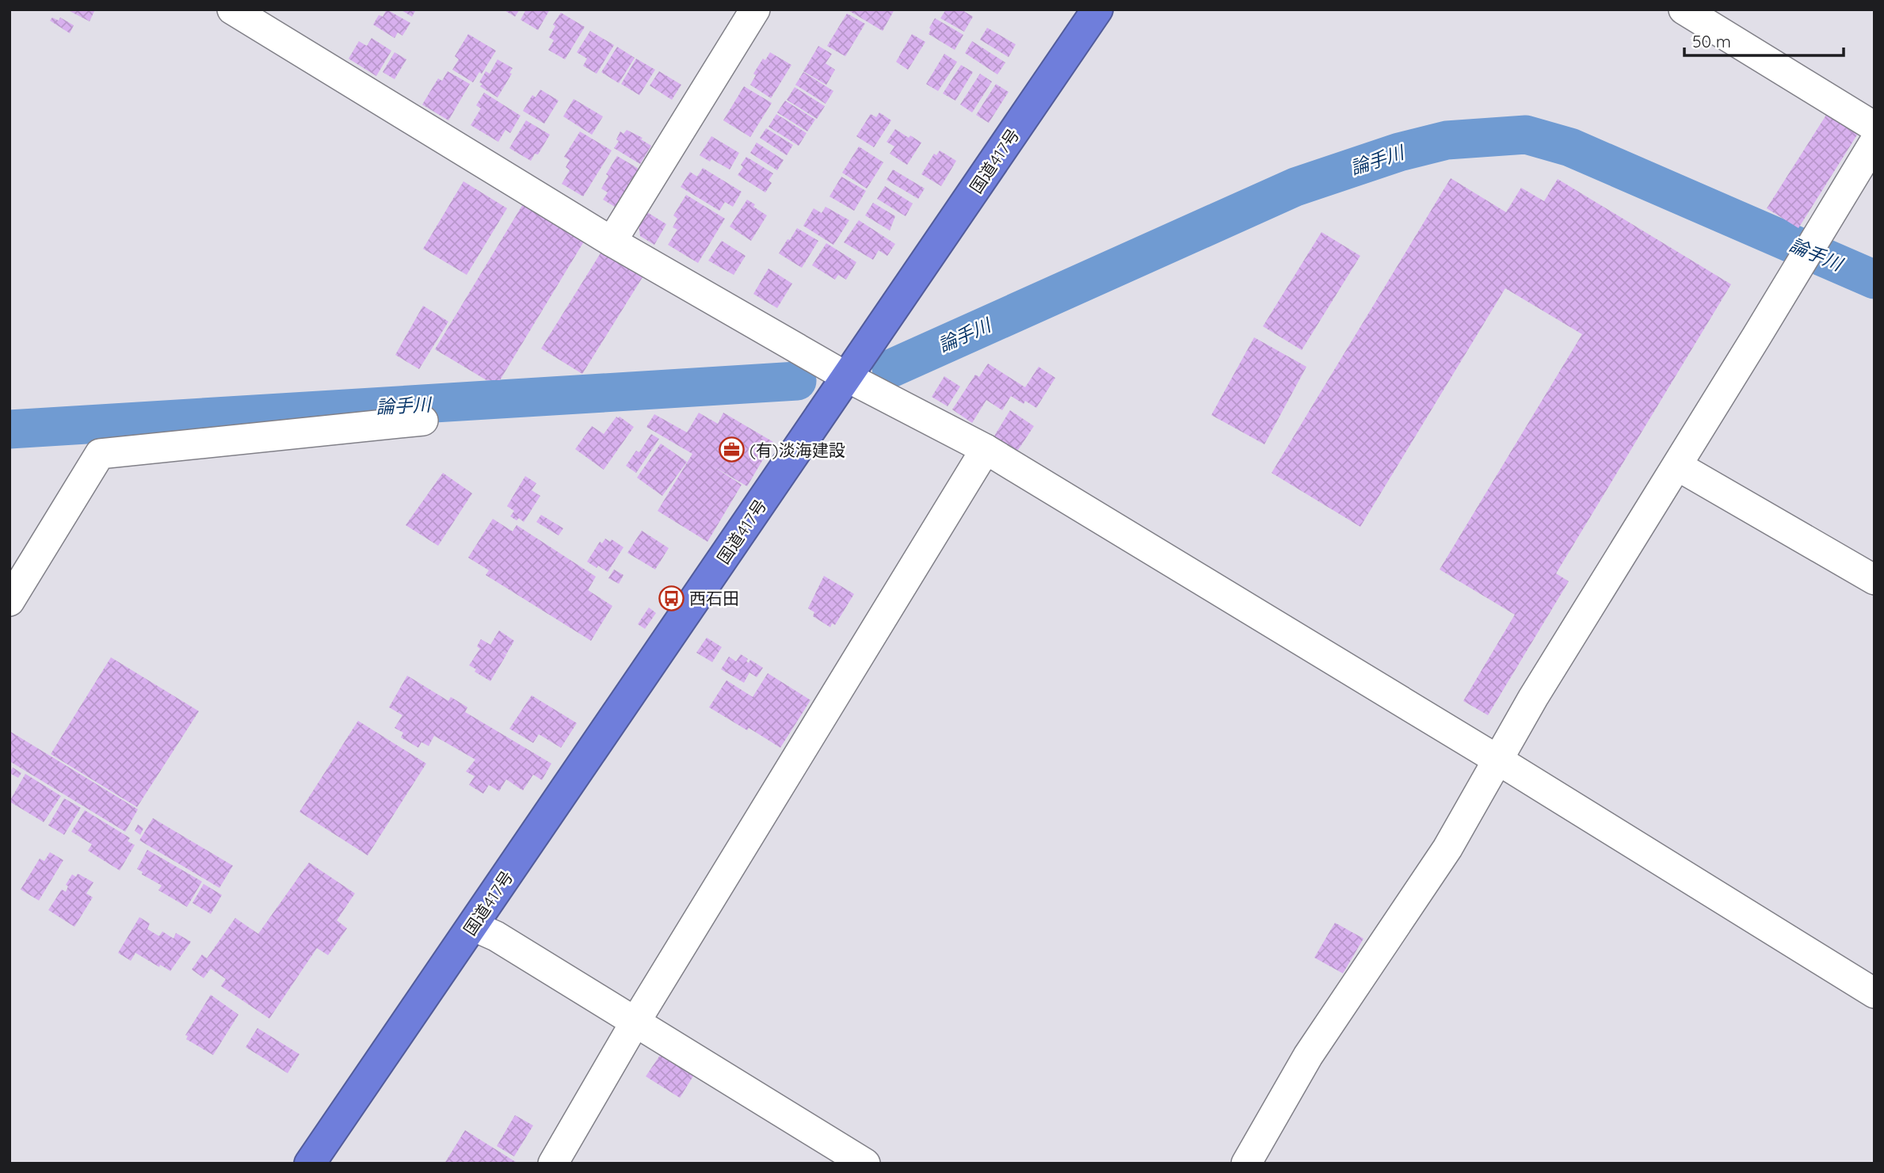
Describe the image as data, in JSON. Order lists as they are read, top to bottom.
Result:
{
  "streets": {
    "highway": ["国道417号"]
  },
  "water": ["論手川"],
  "places": {
    "office": ["(有)淡海建設"],
    "bus stop": ["西石田"]
  },
  "scale_bar": "50 m"
}
